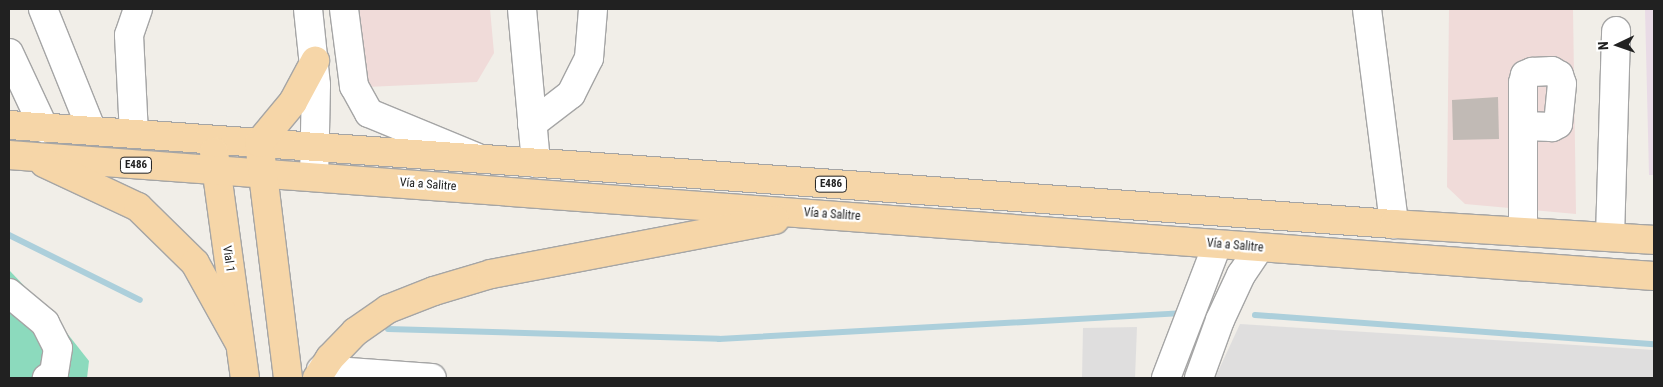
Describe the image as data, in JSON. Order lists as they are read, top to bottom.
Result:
{
  "streets": {
    "main road": ["E486", "Vía a Salitre", "Vial 1"]
  },
  "crossings": [
    ["E486", "Vial 1"],
    ["Vía a Salitre", "Vial 1"]
  ],
  "north": "left"
}
